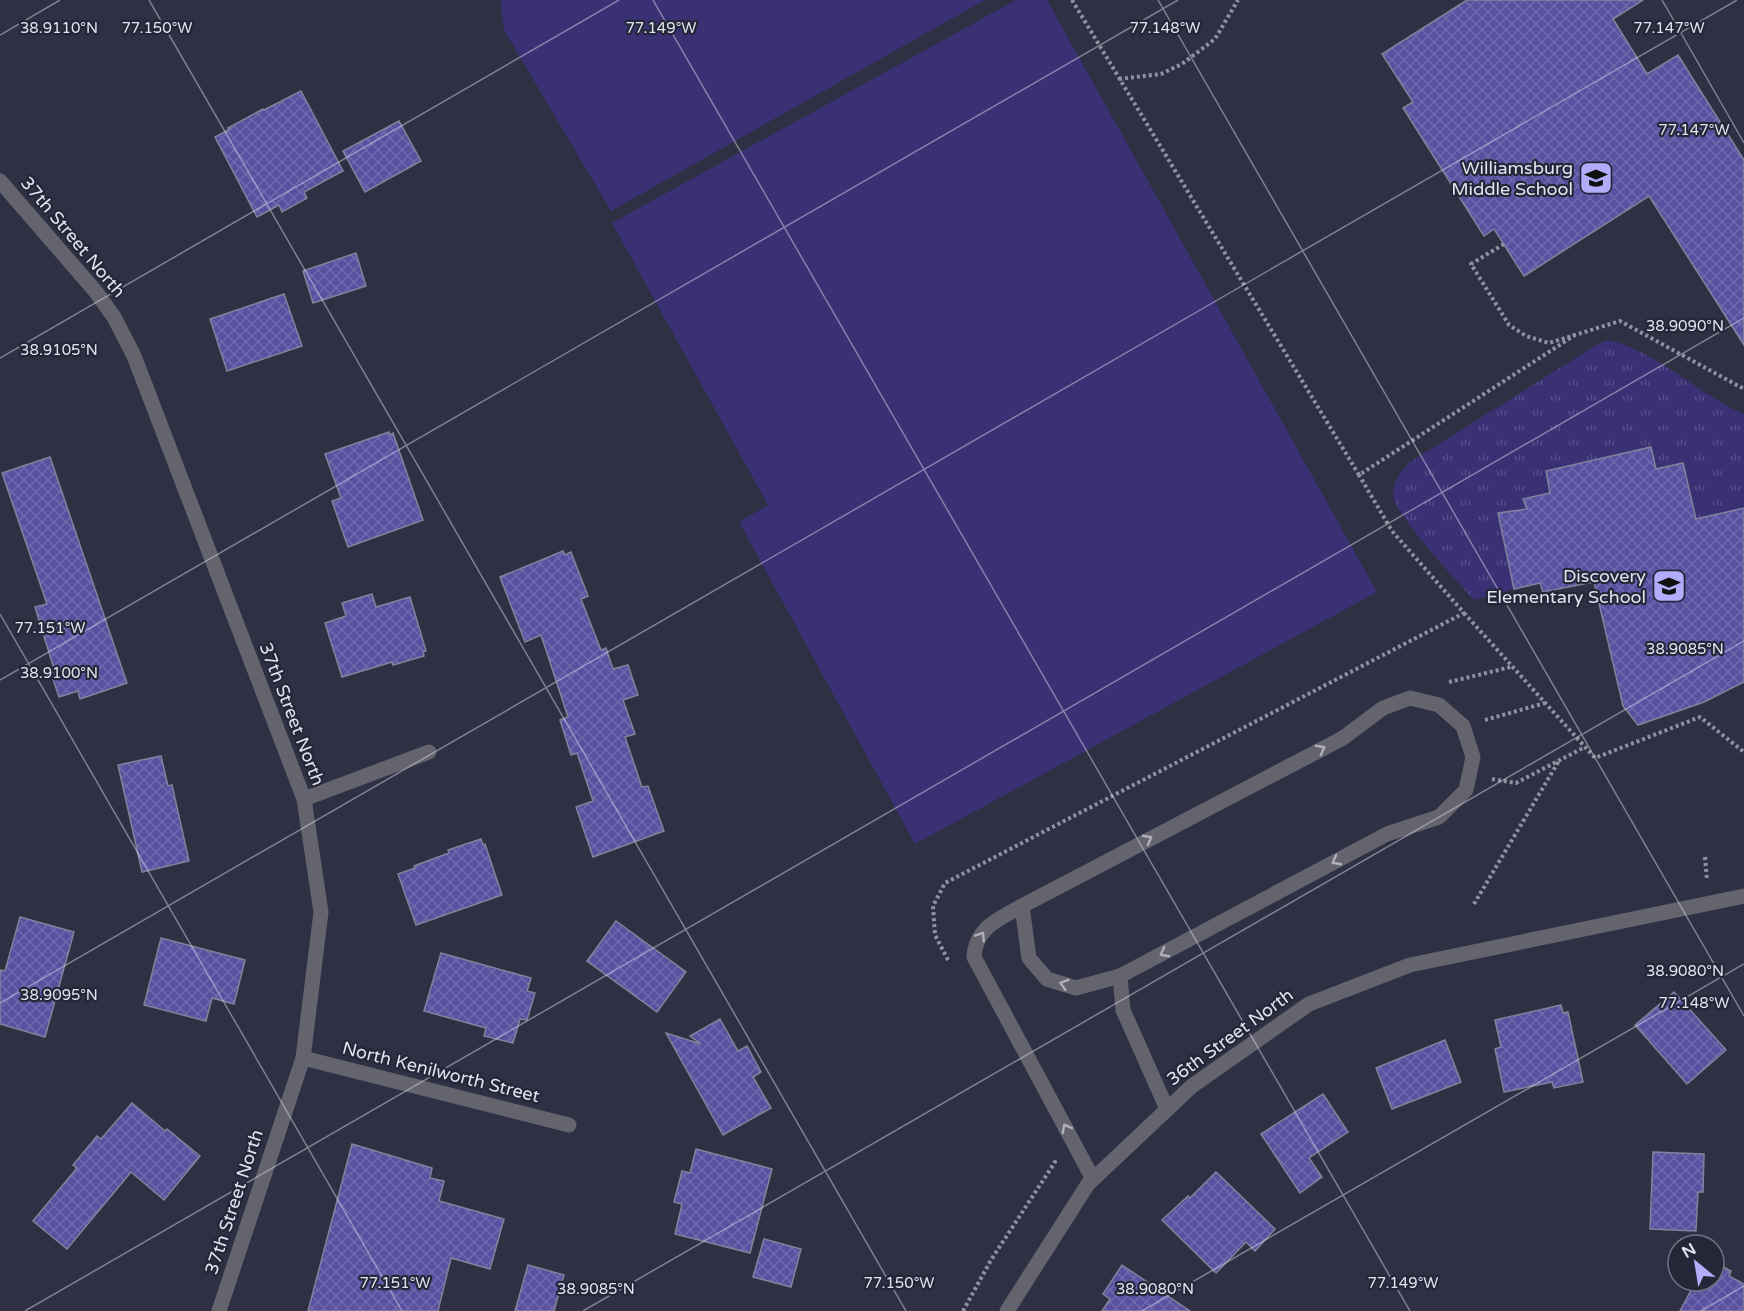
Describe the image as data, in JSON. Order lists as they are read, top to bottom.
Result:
{
  "streets": {
    "street": ["37th Street North", "36th Street North", "North Kenilworth Street"]
  },
  "crossings": [
    ["37th Street North", "North Kenilworth Street"]
  ],
  "places": {
    "school or university": ["Williamsburg Middle School", "Discovery Elementary School"]
  },
  "north": "top left",
  "coordinates": [
    "38.9110°N",
    "77.150°W",
    "77.149°W",
    "77.148°W",
    "77.147°W",
    "38.9090°N",
    "38.9105°N",
    "77.151°W",
    "38.9085°N",
    "38.9100°N",
    "38.9080°N",
    "38.9095°N"
  ]
}
